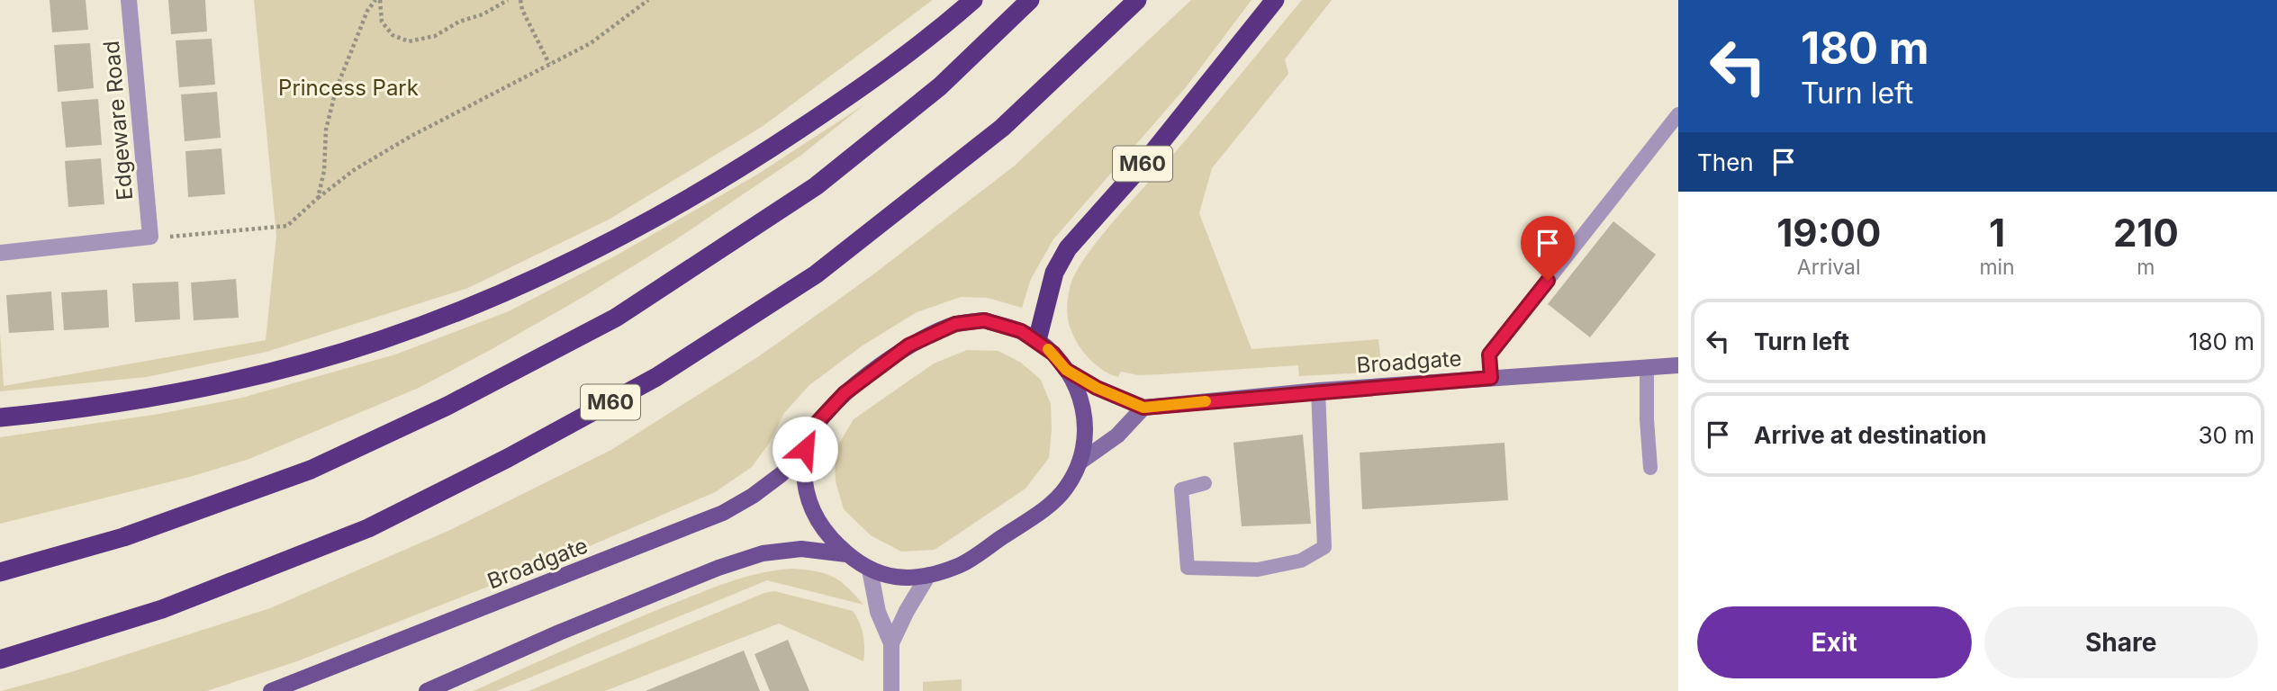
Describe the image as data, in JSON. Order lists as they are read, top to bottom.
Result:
{
  "streets": {
    "highway": ["M60"],
    "main road": ["Broadgate"],
    "street": ["Edgeware Road"]
  },
  "crossings": [
    ["M60", "Broadgate"]
  ],
  "parks": ["Princess Park"],
  "page": {
    "turn": ["180 m", "Turn left"],
    "then": "Then",
    "eta": [
      "19:00",
      "Arrival",
      "1",
      "min",
      "210",
      "m"
    ],
    "list": [
      {
        "name": "Turn left",
        "value": "180 m"
      },
      {
        "name": "Arrive at destination",
        "value": "30 m"
      }
    ],
    "buttons": ["Exit", "Share"]
  }
}
